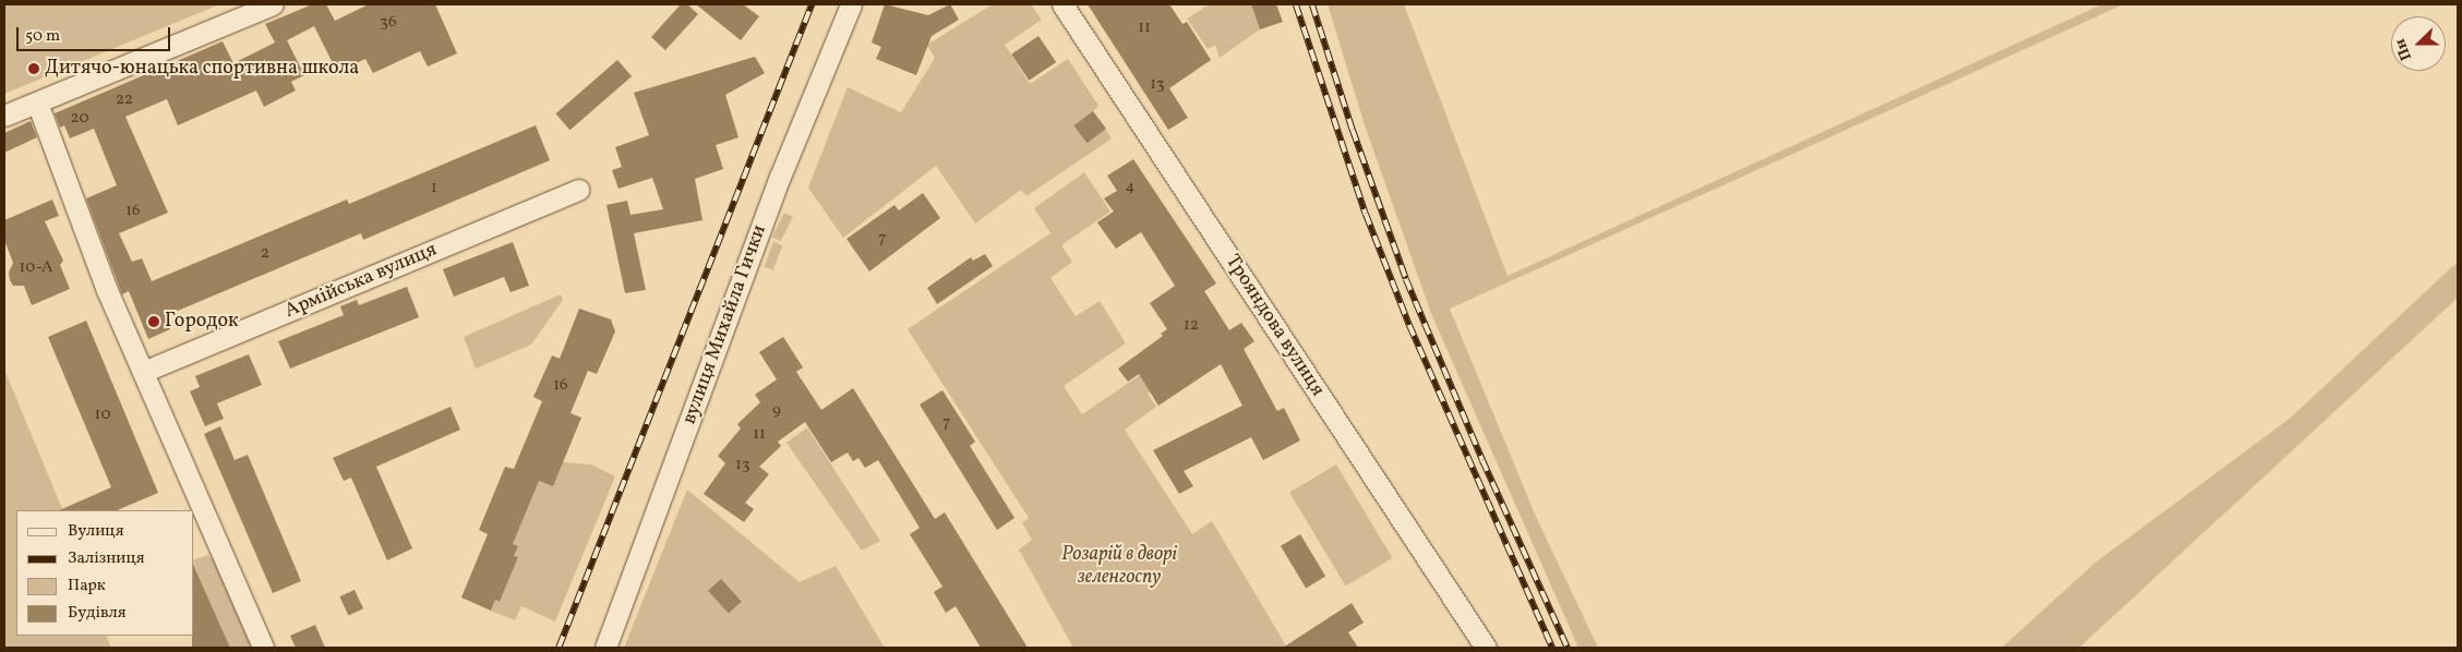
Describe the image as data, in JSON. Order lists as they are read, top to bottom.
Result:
{
  "streets": {
    "street": ["Армійська вулиця", "вулиця Михайла Гички", "Трояндова вулиця"]
  },
  "parks": ["Розарій в дворі зеленгоспу"],
  "places": ["Дитячо-юнацька спортивна школа", "Городок"],
  "house_numbers": [
    "36",
    "11",
    "13",
    "22",
    "20",
    "4",
    "1",
    "16",
    "7",
    "2",
    "10-А",
    "12",
    "16",
    "9",
    "10",
    "7",
    "11",
    "13"
  ],
  "legend": [
    "Вулиця",
    "Залізниця",
    "Парк",
    "Будівля"
  ],
  "scale_bar": "50 m",
  "north": "left"
}
